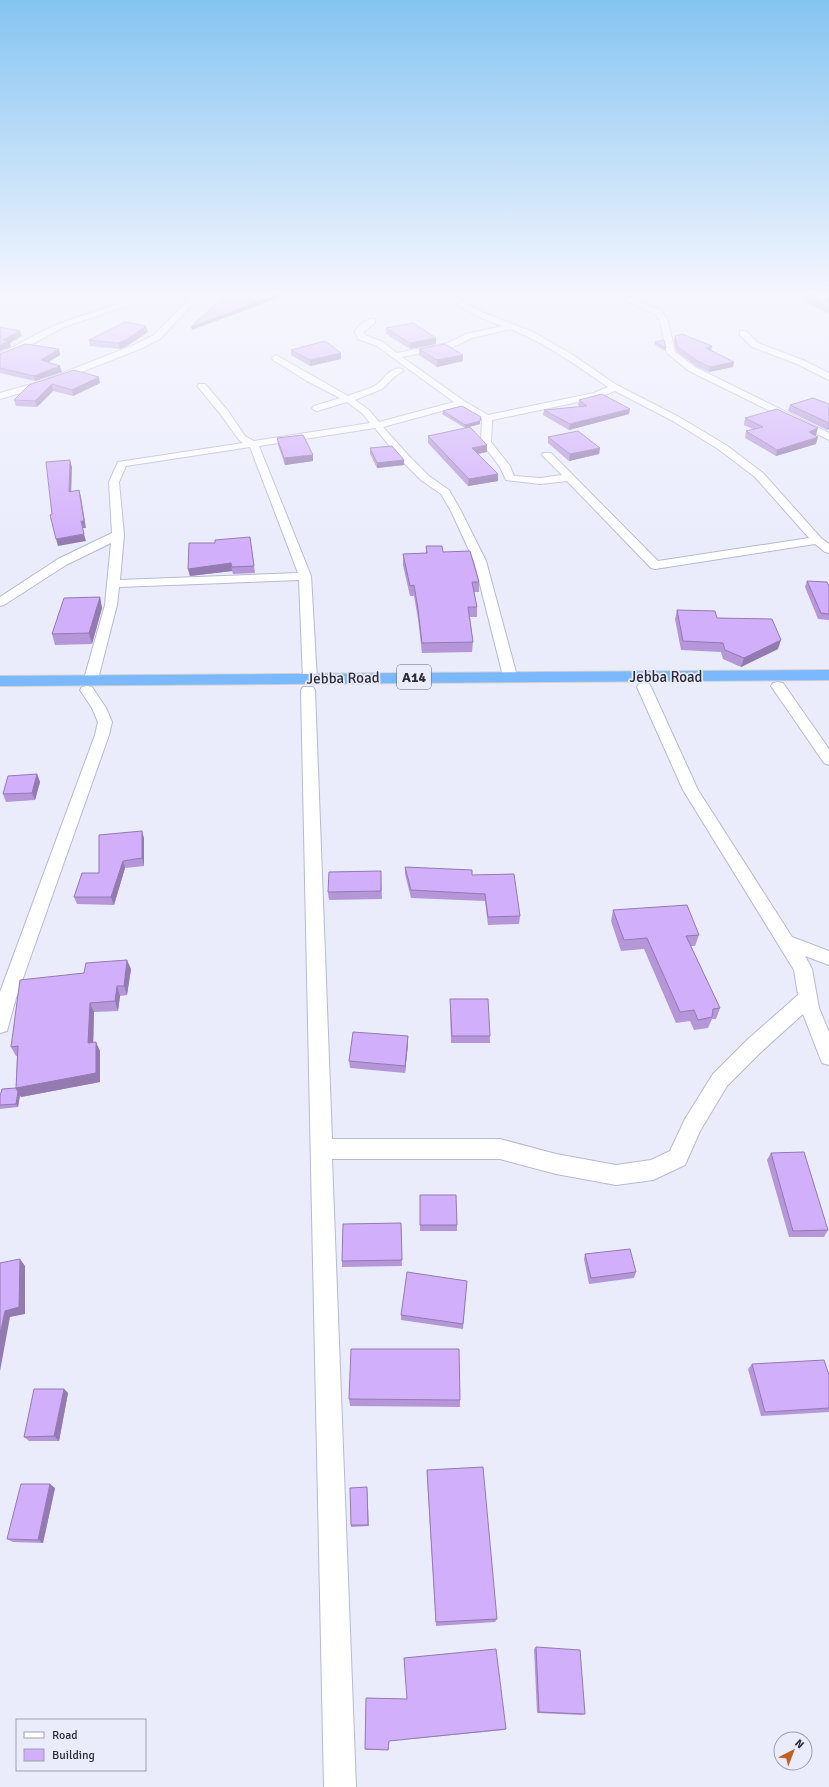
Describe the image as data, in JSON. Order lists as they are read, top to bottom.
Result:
{
  "streets": {
    "highway": ["A14", "Jebba Road"]
  },
  "legend": ["Road", "Building"],
  "north": "top right"
}
